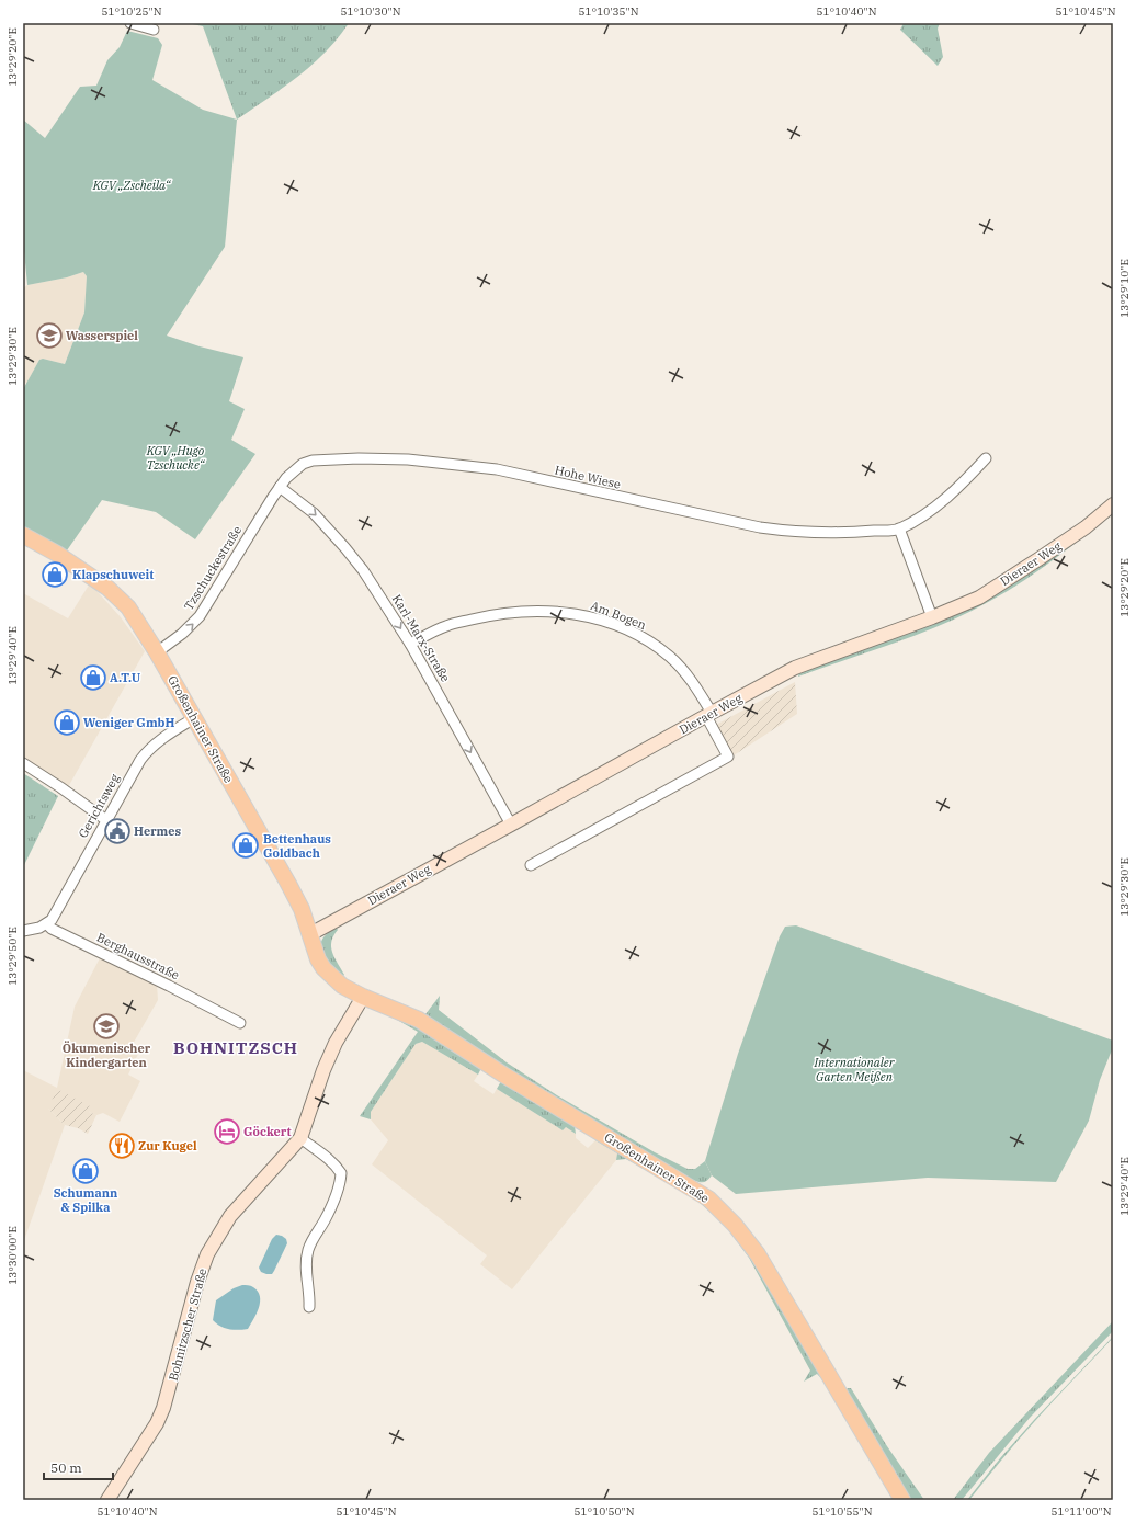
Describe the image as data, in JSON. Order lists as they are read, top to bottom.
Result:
{
  "streets": {
    "main road": ["Dieraer Weg", "Großenhainer Straße", "Bohnitzscher Straße"],
    "street": [
      "Hohe Wiese",
      "Tzschuckestraße",
      "Am Bogen",
      "Karl-Marx-Straße",
      "Gerichtsweg",
      "Berghausstraße"
    ]
  },
  "crossings": [
    ["Hohe Wiese", "Tzschuckestraße"],
    ["Hohe Wiese", "Karl-Marx-Straße"],
    ["Dieraer Weg", "Am Bogen"],
    ["Dieraer Weg", "Karl-Marx-Straße"],
    ["Dieraer Weg", "Großenhainer Straße"],
    ["Tzschuckestraße", "Karl-Marx-Straße"],
    ["Tzschuckestraße", "Großenhainer Straße"],
    ["Am Bogen", "Karl-Marx-Straße"],
    ["Großenhainer Straße", "Gerichtsweg"],
    ["Großenhainer Straße", "Bohnitzscher Straße"],
    ["Gerichtsweg", "Berghausstraße"]
  ],
  "one_way": ["Tzschuckestraße", "Karl-Marx-Straße"],
  "districts": ["BOHNITZSCH"],
  "parks": ["KGV „Zscheila“", "KGV „Hugo Tzschucke“", "Internationaler Garten Meißen"],
  "places": {
    "school or university": ["Wasserspiel", "Ökumenischer Kindergarten"],
    "shop": [
      "Klapschuweit",
      "A.T.U",
      "Weniger GmbH",
      "Bettenhaus Goldbach",
      "Schumann & Spilka"
    ],
    "public building": ["Hermes"],
    "hotel": ["Göckert"],
    "restaurant": ["Zur Kugel"]
  },
  "scale_bar": "50 m",
  "coordinates": [
    "51°10'25\"N",
    "51°10'30\"N",
    "51°10'35\"N",
    "51°10'40\"N",
    "51°10'45\"N",
    "13°29'20\"E",
    "13°29'10\"E",
    "13°29'30\"E",
    "13°29'40\"E",
    "13°29'50\"E",
    "13°30'00\"E",
    "51°10'50\"N",
    "51°10'55\"N",
    "51°11'00\"N"
  ]
}
